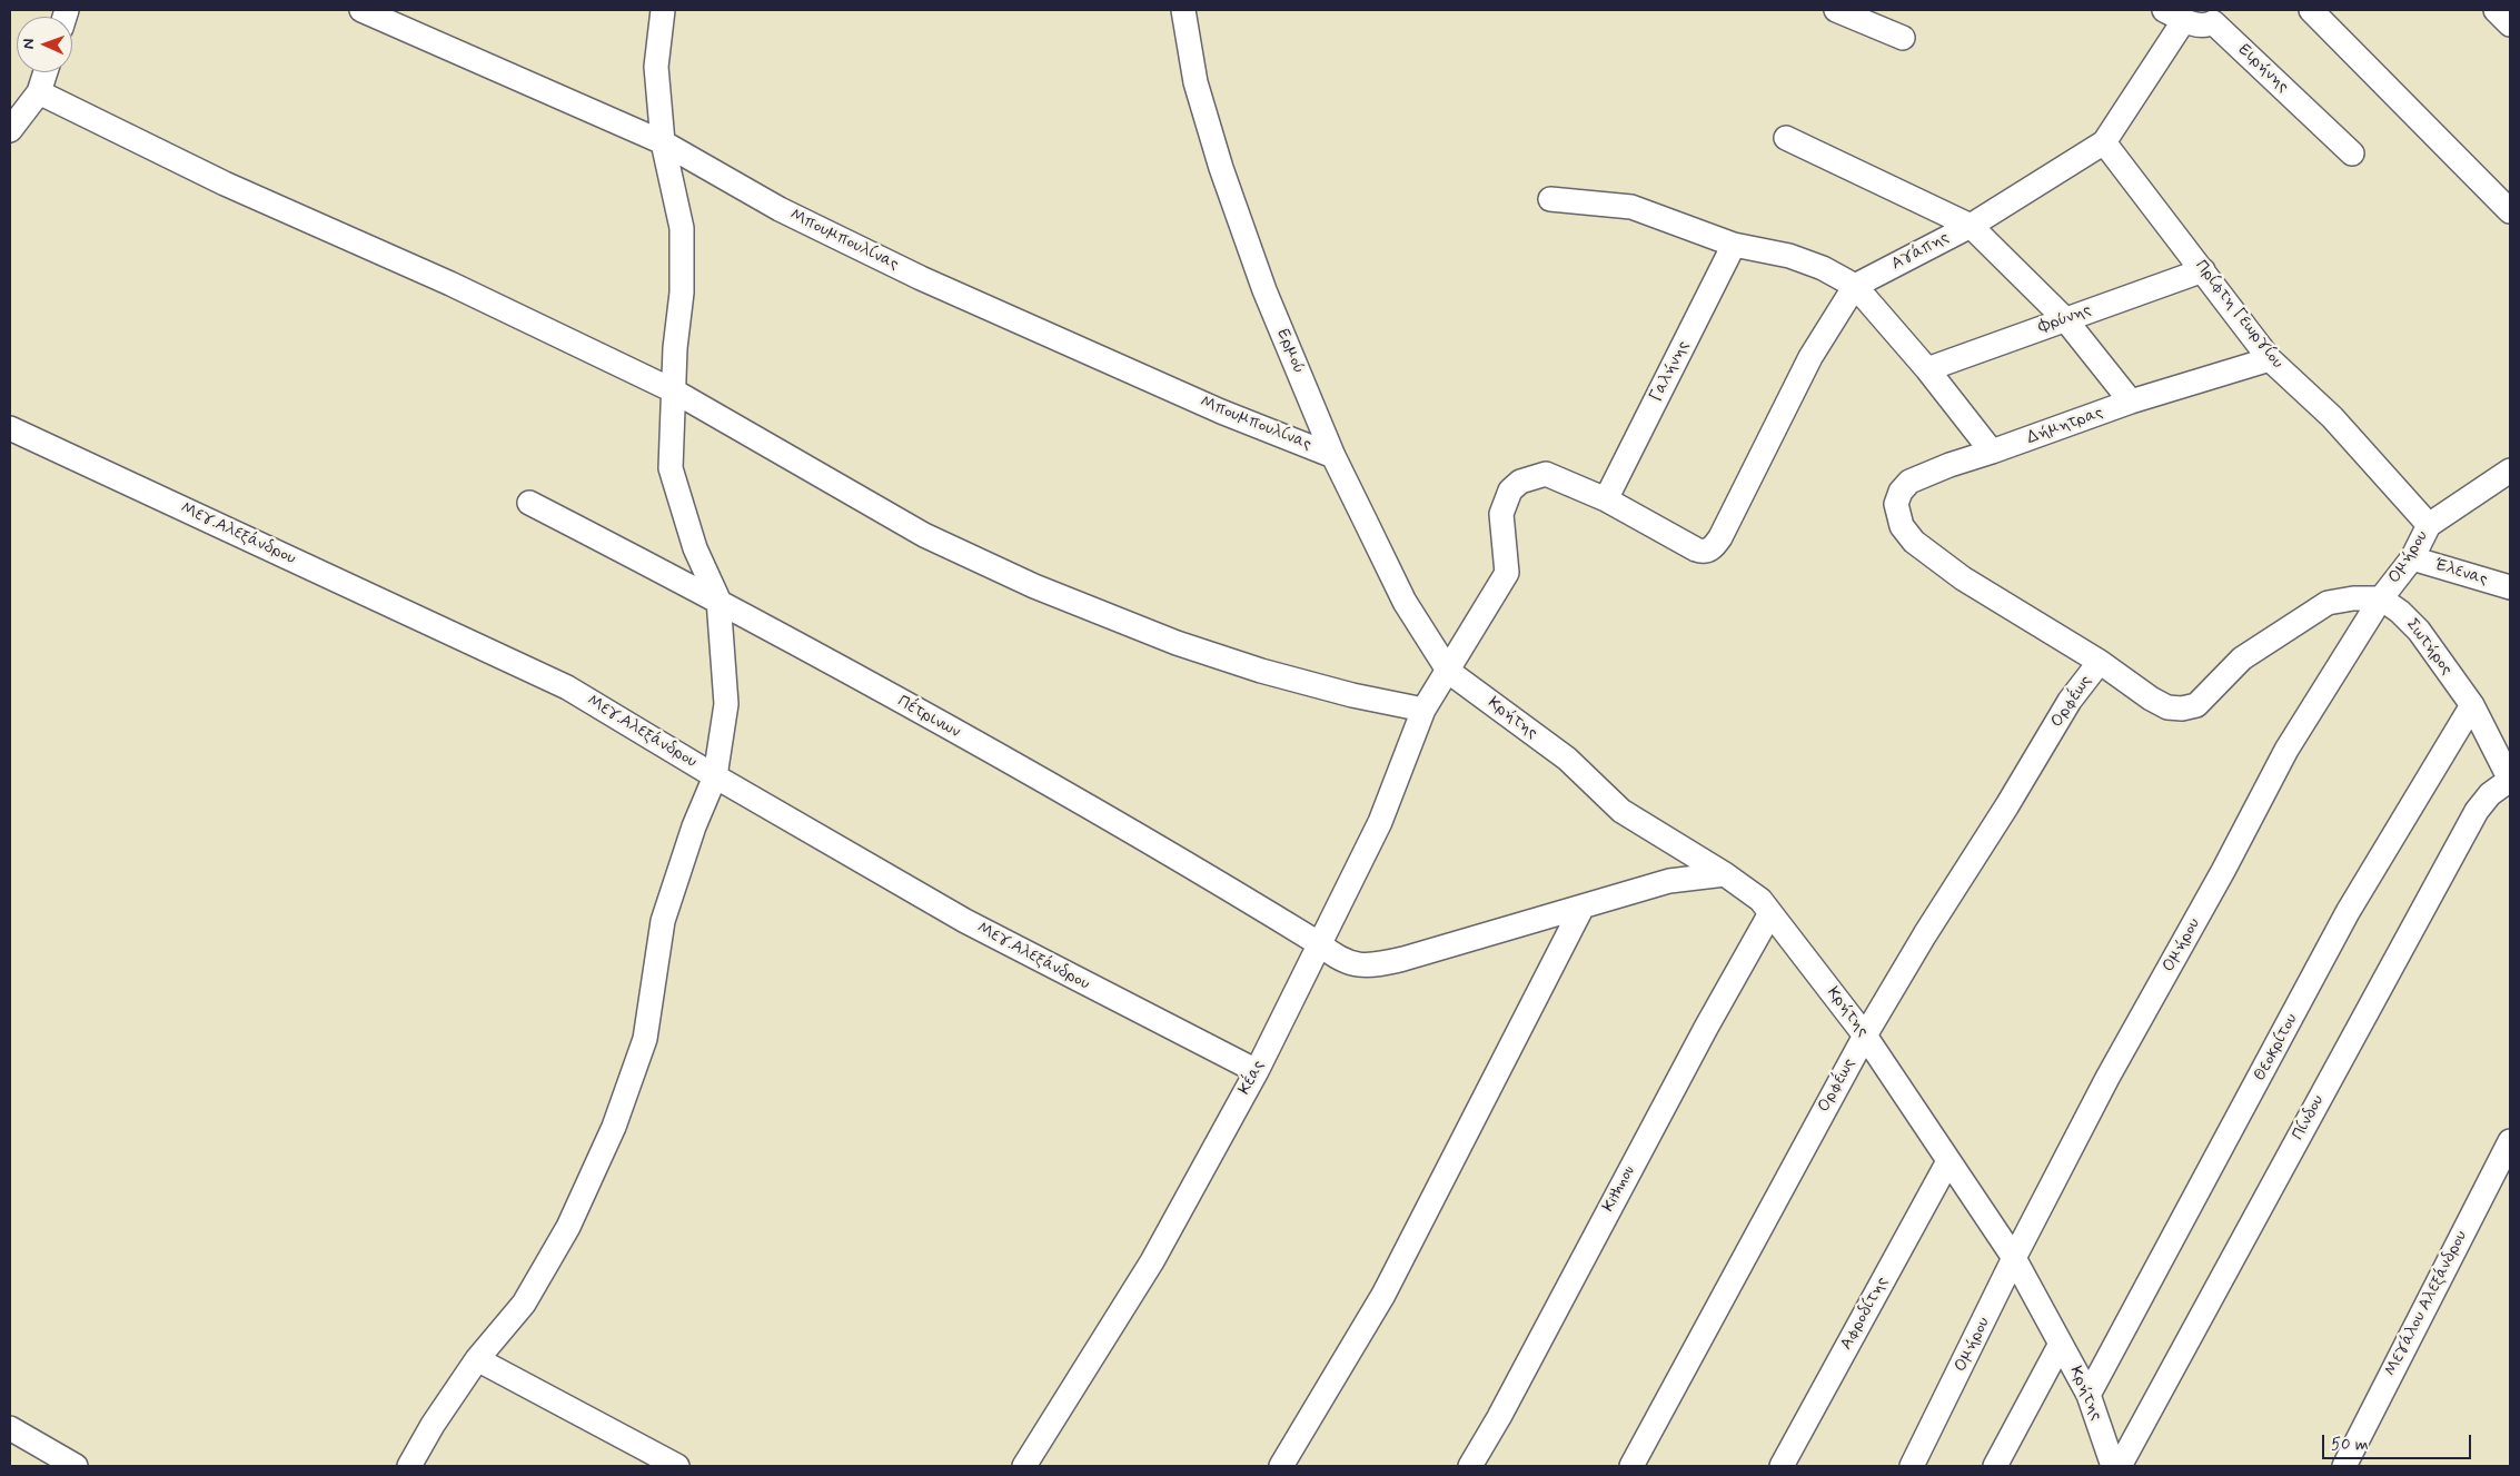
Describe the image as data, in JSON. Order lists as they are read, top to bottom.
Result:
{
  "streets": {
    "street": [
      "Ειρήνης",
      "Μπουμπουλίνας",
      "Αγάπης",
      "Πρίφτη Γεωργίου",
      "Φρύνης",
      "Ερμού",
      "Γαλήνης",
      "Δήμητρας",
      "Μεγ.Αλεξάνδρου",
      "Ομήρου",
      "Έλενας",
      "Σωτήρος",
      "Ορφέως",
      "Πέτρινων",
      "Κρήτης",
      "Θεοκρίτου",
      "Κέας",
      "Πίνδου",
      "Κithnou",
      "Μεγάλου Αλεξάνδρου",
      "Αφροδίτης"
    ]
  },
  "crossings": [
    ["Ειρήνης", "Αγάπης"],
    ["Μπουμπουλίνας", "Ερμού"],
    ["Αγάπης", "Πρίφτη Γεωργίου"],
    ["Αγάπης", "Κέας"],
    ["Πρίφτη Γεωργίου", "Φρύνης"],
    ["Πρίφτη Γεωργίου", "Δήμητρας"],
    ["Πρίφτη Γεωργίου", "Ομήρου"],
    ["Ερμού", "Κρήτης"],
    ["Ερμού", "Κέας"],
    ["Γαλήνης", "Κέας"],
    ["Δήμητρας", "Ορφέως"],
    ["Μεγ.Αλεξάνδρου", "Κέας"],
    ["Ομήρου", "Έλενας"],
    ["Ομήρου", "Σωτήρος"],
    ["Ομήρου", "Κρήτης"],
    ["Σωτήρος", "Θεοκρίτου"],
    ["Σωτήρος", "Πίνδου"],
    ["Ορφέως", "Κρήτης"],
    ["Πέτρινων", "Κρήτης"],
    ["Πέτρινων", "Κέας"],
    ["Κρήτης", "Θεοκρίτου"],
    ["Κρήτης", "Κέας"],
    ["Κρήτης", "Κithnou"],
    ["Κρήτης", "Αφροδίτης"]
  ],
  "scale_bar": "50 m",
  "north": "left"
}
